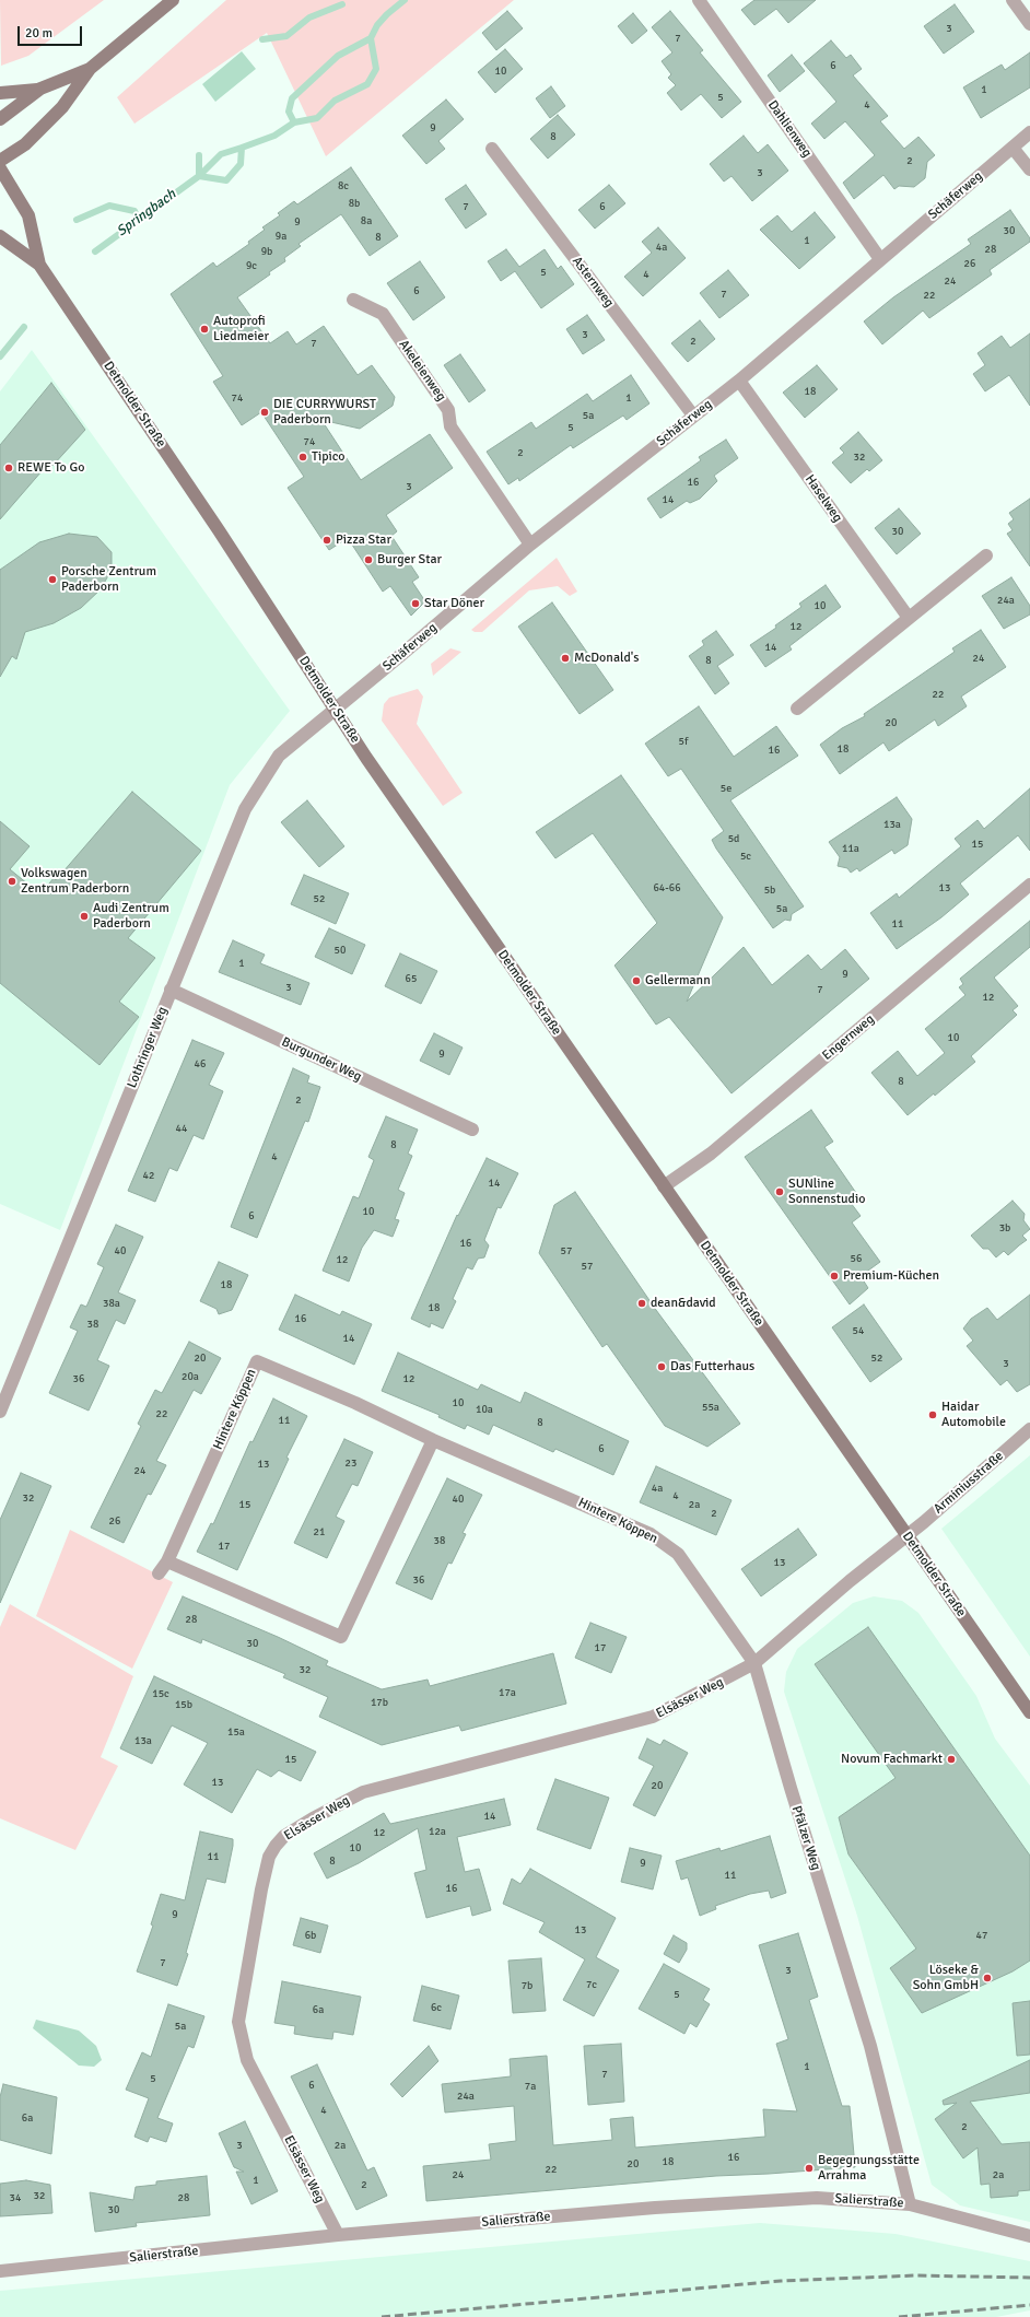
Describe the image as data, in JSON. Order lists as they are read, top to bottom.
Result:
{
  "streets": {
    "main road": ["Detmolder Straße"],
    "street": [
      "Dahlienweg",
      "Schäferweg",
      "Asternweg",
      "Akeleienweg",
      "Haselweg",
      "Engernweg",
      "Lothringer Weg",
      "Burgunder Weg",
      "Hintere Köppen",
      "Arminiusstraße",
      "Elsässer Weg",
      "Pfälzer Weg",
      "Salierstraße"
    ]
  },
  "crossings": [
    ["Dahlienweg", "Schäferweg"],
    ["Schäferweg", "Asternweg"],
    ["Schäferweg", "Akeleienweg"],
    ["Schäferweg", "Detmolder Straße"],
    ["Schäferweg", "Haselweg"],
    ["Schäferweg", "Lothringer Weg"],
    ["Detmolder Straße", "Engernweg"],
    ["Detmolder Straße", "Lothringer Weg"],
    ["Detmolder Straße", "Arminiusstraße"],
    ["Lothringer Weg", "Burgunder Weg"],
    ["Hintere Köppen", "Elsässer Weg"],
    ["Hintere Köppen", "Pfälzer Weg"],
    ["Elsässer Weg", "Pfälzer Weg"],
    ["Elsässer Weg", "Salierstraße"],
    ["Pfälzer Weg", "Salierstraße"]
  ],
  "water": ["Springbach"],
  "places": [
    "Autoprofi Liedmeier",
    "DIE CURRYWURST Paderborn",
    "Tipico",
    "REWE To Go",
    "Pizza Star",
    "Burger Star",
    "Porsche Zentrum Paderborn",
    "Star Döner",
    "McDonald's",
    "Volkswagen Zentrum Paderborn",
    "Audi Zentrum Paderborn",
    "Gellermann",
    "SUNline Sonnenstudio",
    "Premium-Küchen",
    "dean&david",
    "Das Futterhaus",
    "Haidar Automobile",
    "Novum Fachmarkt",
    "Löseke & Sohn GmbH",
    "Begegnungsstätte Arrahma"
  ],
  "house_numbers": [
    "3",
    "7",
    "6",
    "10",
    "1",
    "5",
    "4",
    "9",
    "8",
    "2",
    "3",
    "8c",
    "8b",
    "7",
    "6",
    "8a",
    "9",
    "30",
    "9a",
    "8",
    "1",
    "4a",
    "28",
    "9b",
    "26",
    "9c",
    "5",
    "4",
    "24",
    "6",
    "7",
    "22",
    "3",
    "2",
    "7",
    "18",
    "74",
    "1",
    "5a",
    "5",
    "74",
    "2",
    "32",
    "16",
    "3",
    "14",
    "30",
    "24a",
    "10",
    "12",
    "14",
    "24",
    "8",
    "22",
    "20",
    "5f",
    "18",
    "16",
    "5e",
    "13a",
    "5d",
    "15",
    "11a",
    "5c",
    "64-66",
    "13",
    "5b",
    "52",
    "5a",
    "11",
    "50",
    "1",
    "9",
    "65",
    "3",
    "7",
    "12",
    "10",
    "9",
    "46",
    "8",
    "2",
    "44",
    "8",
    "4",
    "42",
    "14",
    "10",
    "6",
    "3b",
    "16",
    "40",
    "57",
    "56",
    "12",
    "57",
    "18",
    "38a",
    "18",
    "16",
    "38",
    "54",
    "14",
    "20",
    "52",
    "3",
    "20a",
    "36",
    "12",
    "10",
    "55a",
    "10a",
    "22",
    "11",
    "8",
    "6",
    "23",
    "13",
    "24",
    "4a",
    "4",
    "32",
    "40",
    "15",
    "2a",
    "2",
    "26",
    "21",
    "38",
    "17",
    "13",
    "36",
    "28",
    "30",
    "17",
    "32",
    "17a",
    "15c",
    "17b",
    "15b",
    "15a",
    "13a",
    "15",
    "13",
    "20",
    "14",
    "12a",
    "12",
    "10",
    "11",
    "8",
    "9",
    "11",
    "16",
    "9",
    "13",
    "6b",
    "47",
    "7",
    "3",
    "7c",
    "7b",
    "5",
    "6c",
    "6a",
    "5a",
    "1",
    "7",
    "5",
    "6",
    "7a",
    "24a",
    "4",
    "6a",
    "2",
    "3",
    "2a",
    "16",
    "18",
    "20",
    "22",
    "24",
    "2a",
    "1",
    "2",
    "32",
    "34",
    "28",
    "30"
  ],
  "scale_bar": "20 m"
}
